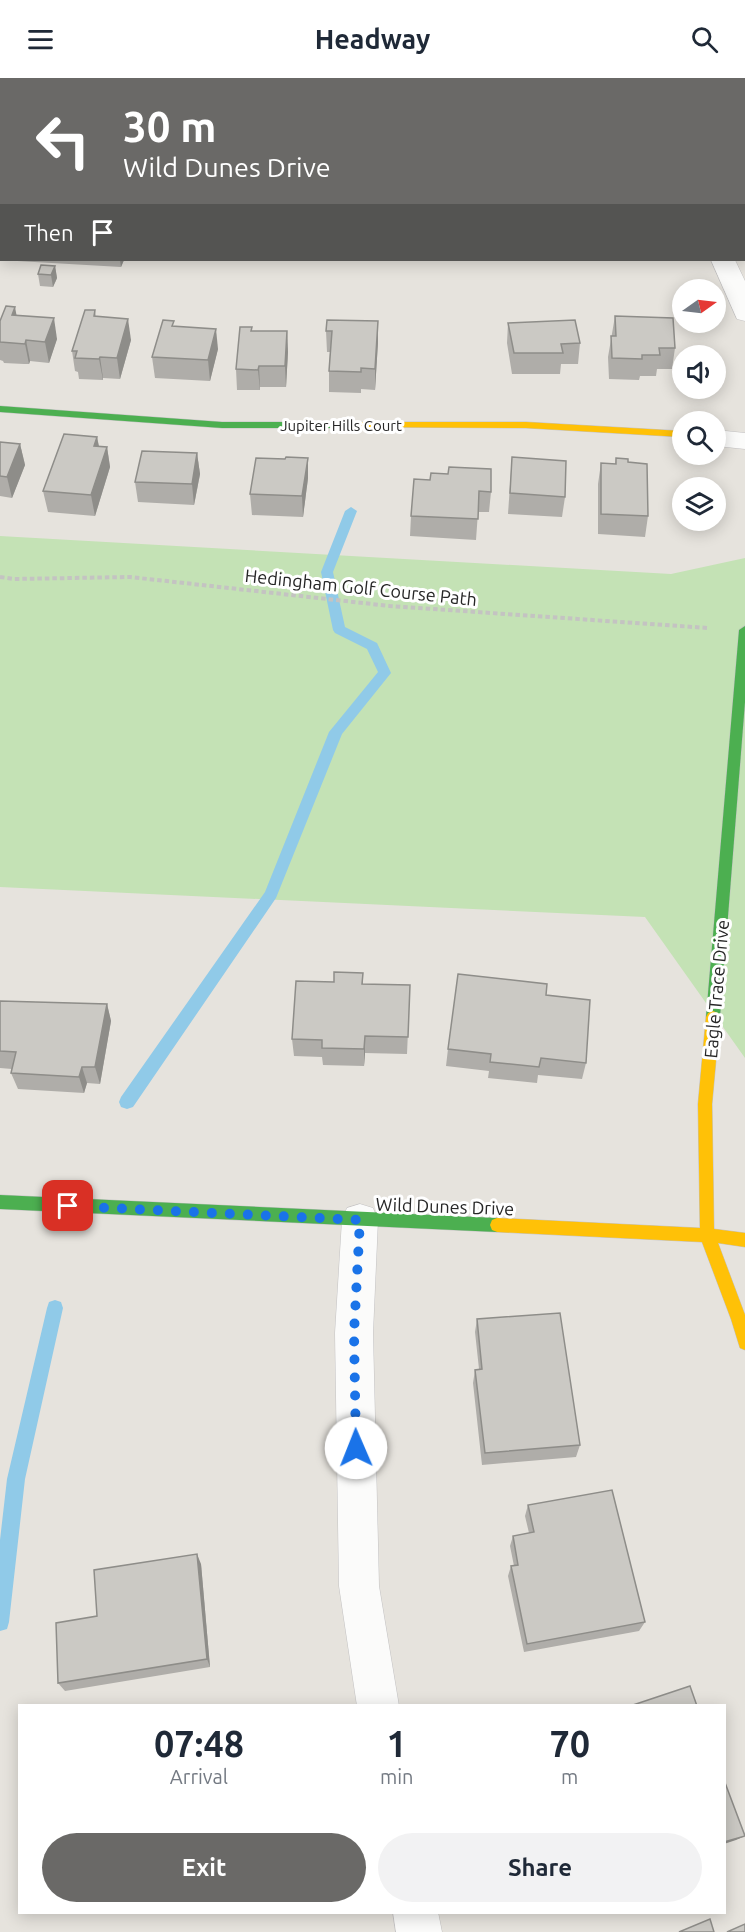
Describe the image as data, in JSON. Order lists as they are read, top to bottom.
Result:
{
  "streets": {
    "street": ["Jupiter Hills Court", "Eagle Trace Drive", "Wild Dunes Drive"],
    "path": ["Hedingham Golf Course Path"]
  },
  "crossings": [
    ["Eagle Trace Drive", "Wild Dunes Drive"]
  ],
  "north": "right",
  "page": {
    "header": "Headway",
    "turn": ["30 m", "Wild Dunes Drive"],
    "then": "Then",
    "eta": [
      "07:48",
      "Arrival",
      "1",
      "min",
      "70",
      "m"
    ],
    "buttons": ["Exit", "Share"]
  }
}
